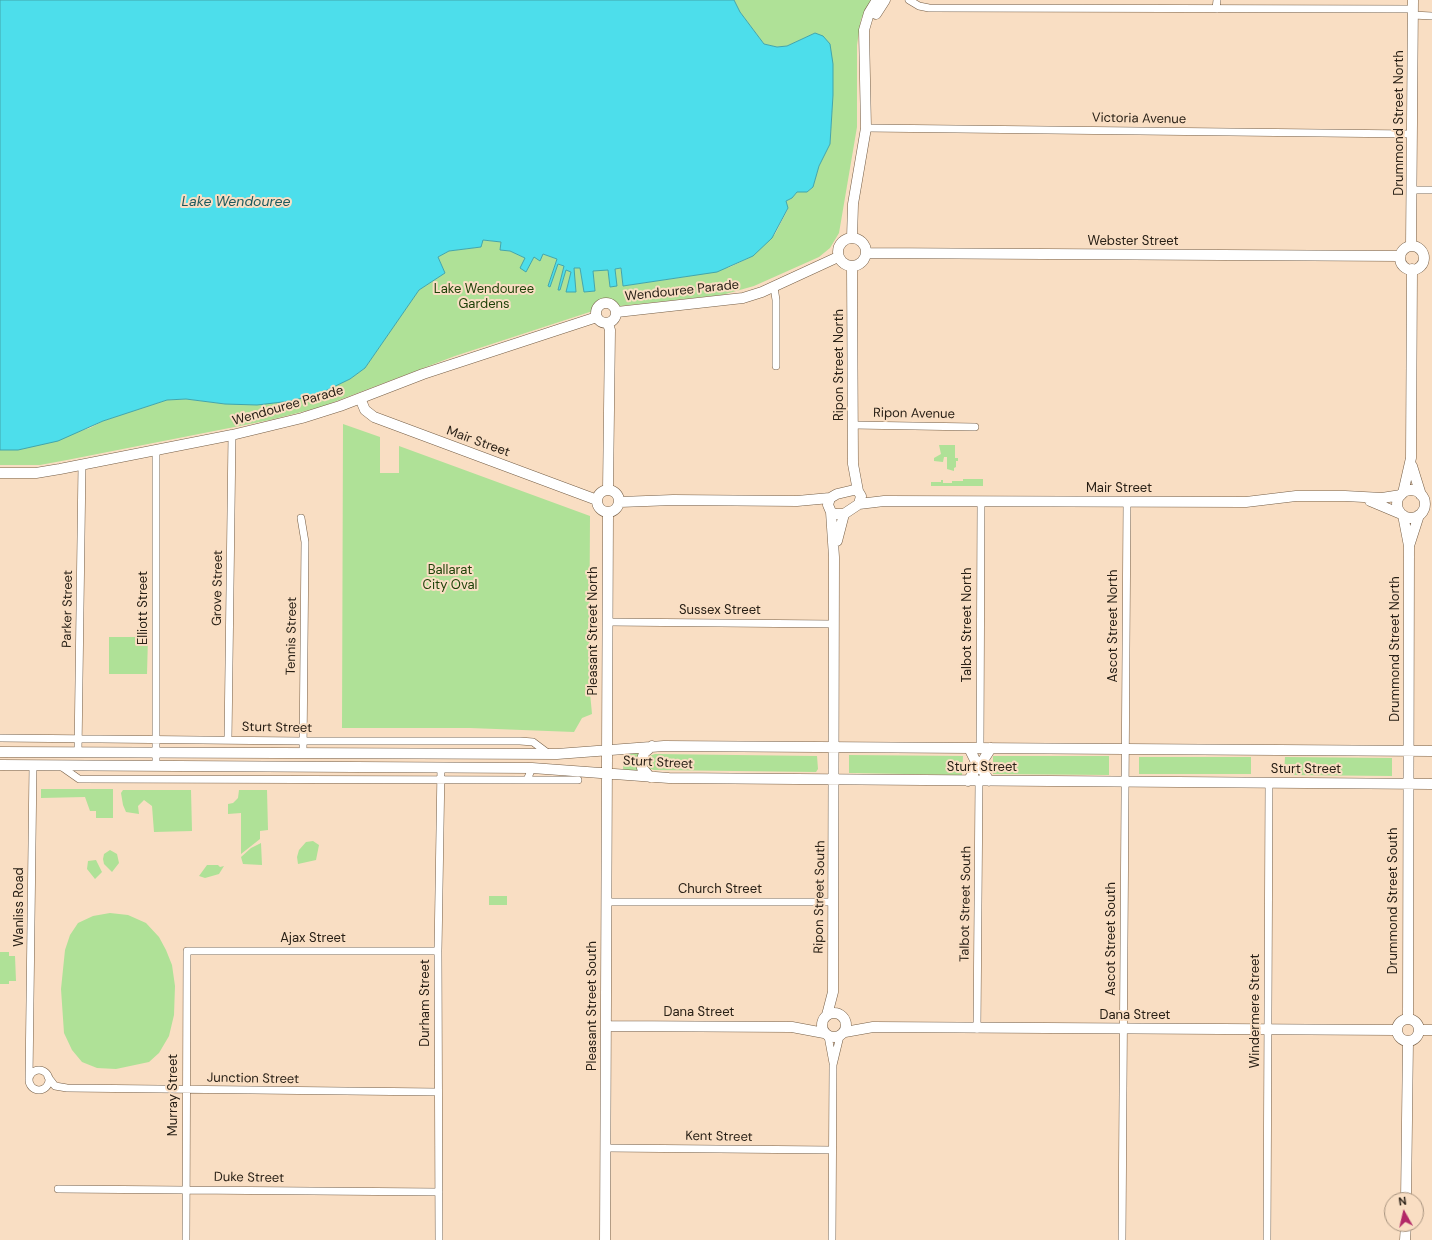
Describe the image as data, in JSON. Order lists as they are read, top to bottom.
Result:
{
  "streets": {
    "street": [
      "Victoria Avenue",
      "Drummond Street North",
      "Webster Street",
      "Wendouree Parade",
      "Ripon Street North",
      "Ripon Avenue",
      "Mair Street",
      "Grove Street",
      "Elliott Street",
      "Parker Street",
      "Sussex Street",
      "Talbot Street North",
      "Ascot Street North",
      "Pleasant Street North",
      "Tennis Street",
      "Sturt Street",
      "Church Street",
      "Ripon Street South",
      "Drummond Street South",
      "Talbot Street South",
      "Wanliss Road",
      "Ajax Street",
      "Ascot Street South",
      "Durham Street",
      "Pleasant Street South",
      "Windermere Street",
      "Dana Street",
      "Junction Street",
      "Murray Street",
      "Kent Street",
      "Duke Street"
    ]
  },
  "crossings": [
    ["Victoria Avenue", "Drummond Street North"],
    ["Drummond Street North", "Webster Street"],
    ["Drummond Street North", "Mair Street"],
    ["Drummond Street North", "Sturt Street"],
    ["Drummond Street North", "Drummond Street South"],
    ["Webster Street", "Wendouree Parade"],
    ["Webster Street", "Ripon Street North"],
    ["Wendouree Parade", "Ripon Street North"],
    ["Wendouree Parade", "Mair Street"],
    ["Wendouree Parade", "Grove Street"],
    ["Wendouree Parade", "Elliott Street"],
    ["Wendouree Parade", "Parker Street"],
    ["Ripon Street North", "Ripon Avenue"],
    ["Ripon Street North", "Mair Street"],
    ["Mair Street", "Talbot Street North"],
    ["Mair Street", "Ascot Street North"],
    ["Mair Street", "Pleasant Street North"],
    ["Grove Street", "Sturt Street"],
    ["Elliott Street", "Sturt Street"],
    ["Parker Street", "Sturt Street"],
    ["Sussex Street", "Pleasant Street North"],
    ["Talbot Street North", "Sturt Street"],
    ["Ascot Street North", "Sturt Street"],
    ["Ascot Street North", "Ascot Street South"],
    ["Pleasant Street North", "Sturt Street"],
    ["Pleasant Street North", "Pleasant Street South"],
    ["Tennis Street", "Sturt Street"],
    ["Sturt Street", "Ripon Street South"],
    ["Sturt Street", "Drummond Street South"],
    ["Sturt Street", "Talbot Street South"],
    ["Sturt Street", "Wanliss Road"],
    ["Sturt Street", "Ascot Street South"],
    ["Sturt Street", "Durham Street"],
    ["Sturt Street", "Pleasant Street South"],
    ["Sturt Street", "Windermere Street"],
    ["Church Street", "Ripon Street South"],
    ["Church Street", "Pleasant Street South"],
    ["Ripon Street South", "Dana Street"],
    ["Drummond Street South", "Dana Street"],
    ["Talbot Street South", "Dana Street"],
    ["Wanliss Road", "Junction Street"],
    ["Ajax Street", "Durham Street"],
    ["Ajax Street", "Murray Street"],
    ["Ascot Street South", "Dana Street"],
    ["Durham Street", "Junction Street"],
    ["Durham Street", "Duke Street"],
    ["Pleasant Street South", "Dana Street"],
    ["Pleasant Street South", "Kent Street"],
    ["Windermere Street", "Dana Street"],
    ["Junction Street", "Murray Street"],
    ["Murray Street", "Duke Street"]
  ],
  "water": ["Lake Wendouree"],
  "parks": ["Lake Wendouree Gardens", "Ballarat City Oval"],
  "north": "top"
}
